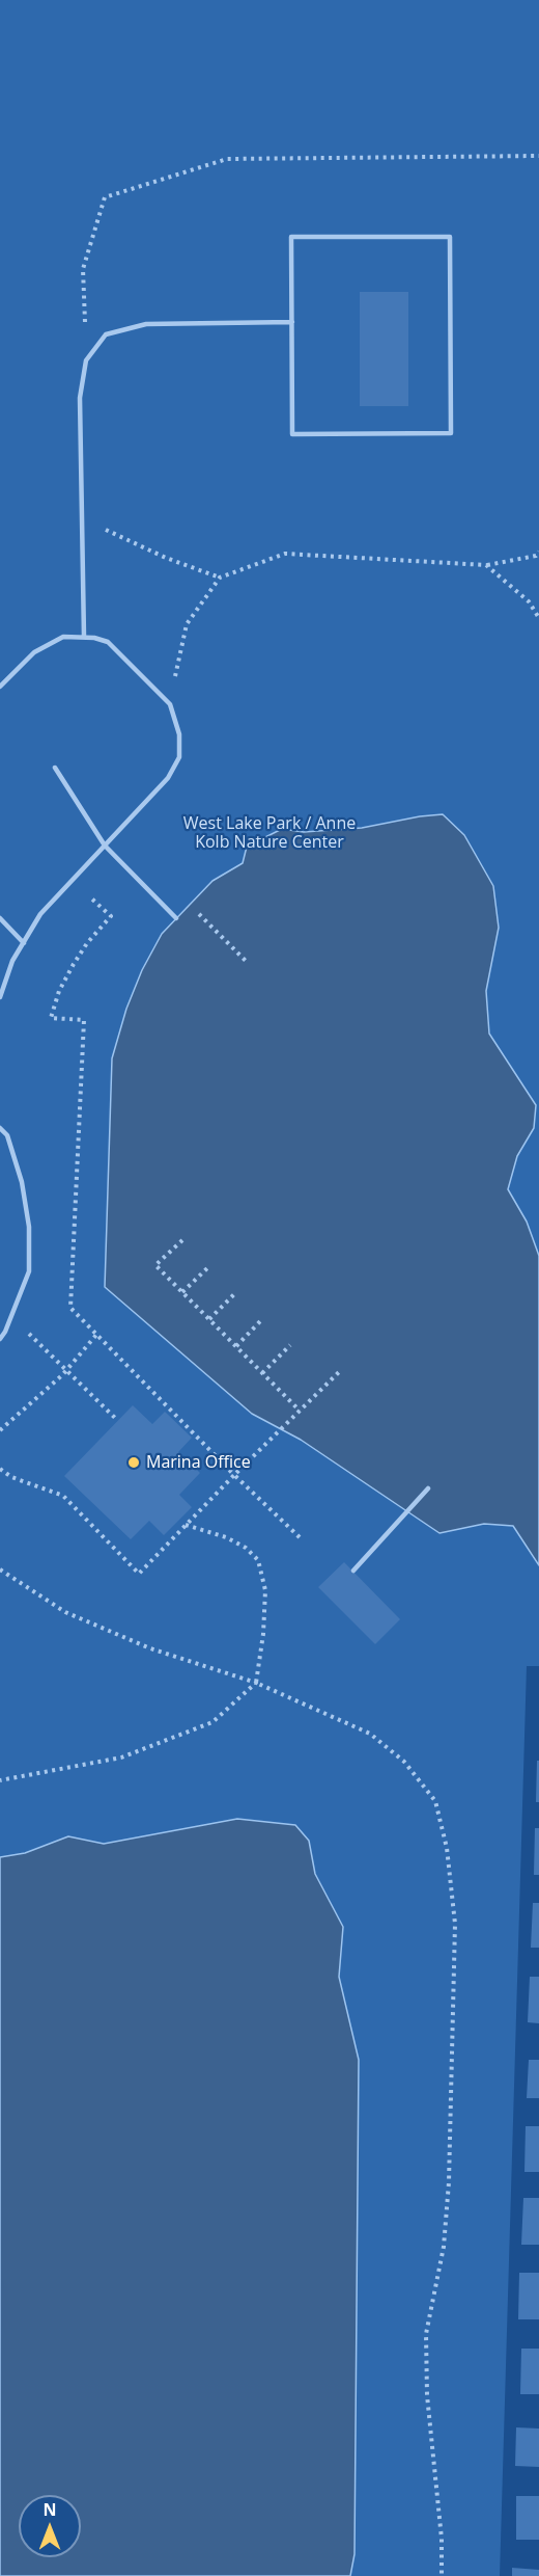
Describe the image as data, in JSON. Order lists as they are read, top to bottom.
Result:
{
  "parks": ["West Lake Park / Anne Kolb Nature Center"],
  "places": ["Marina Office"],
  "north": "top"
}
